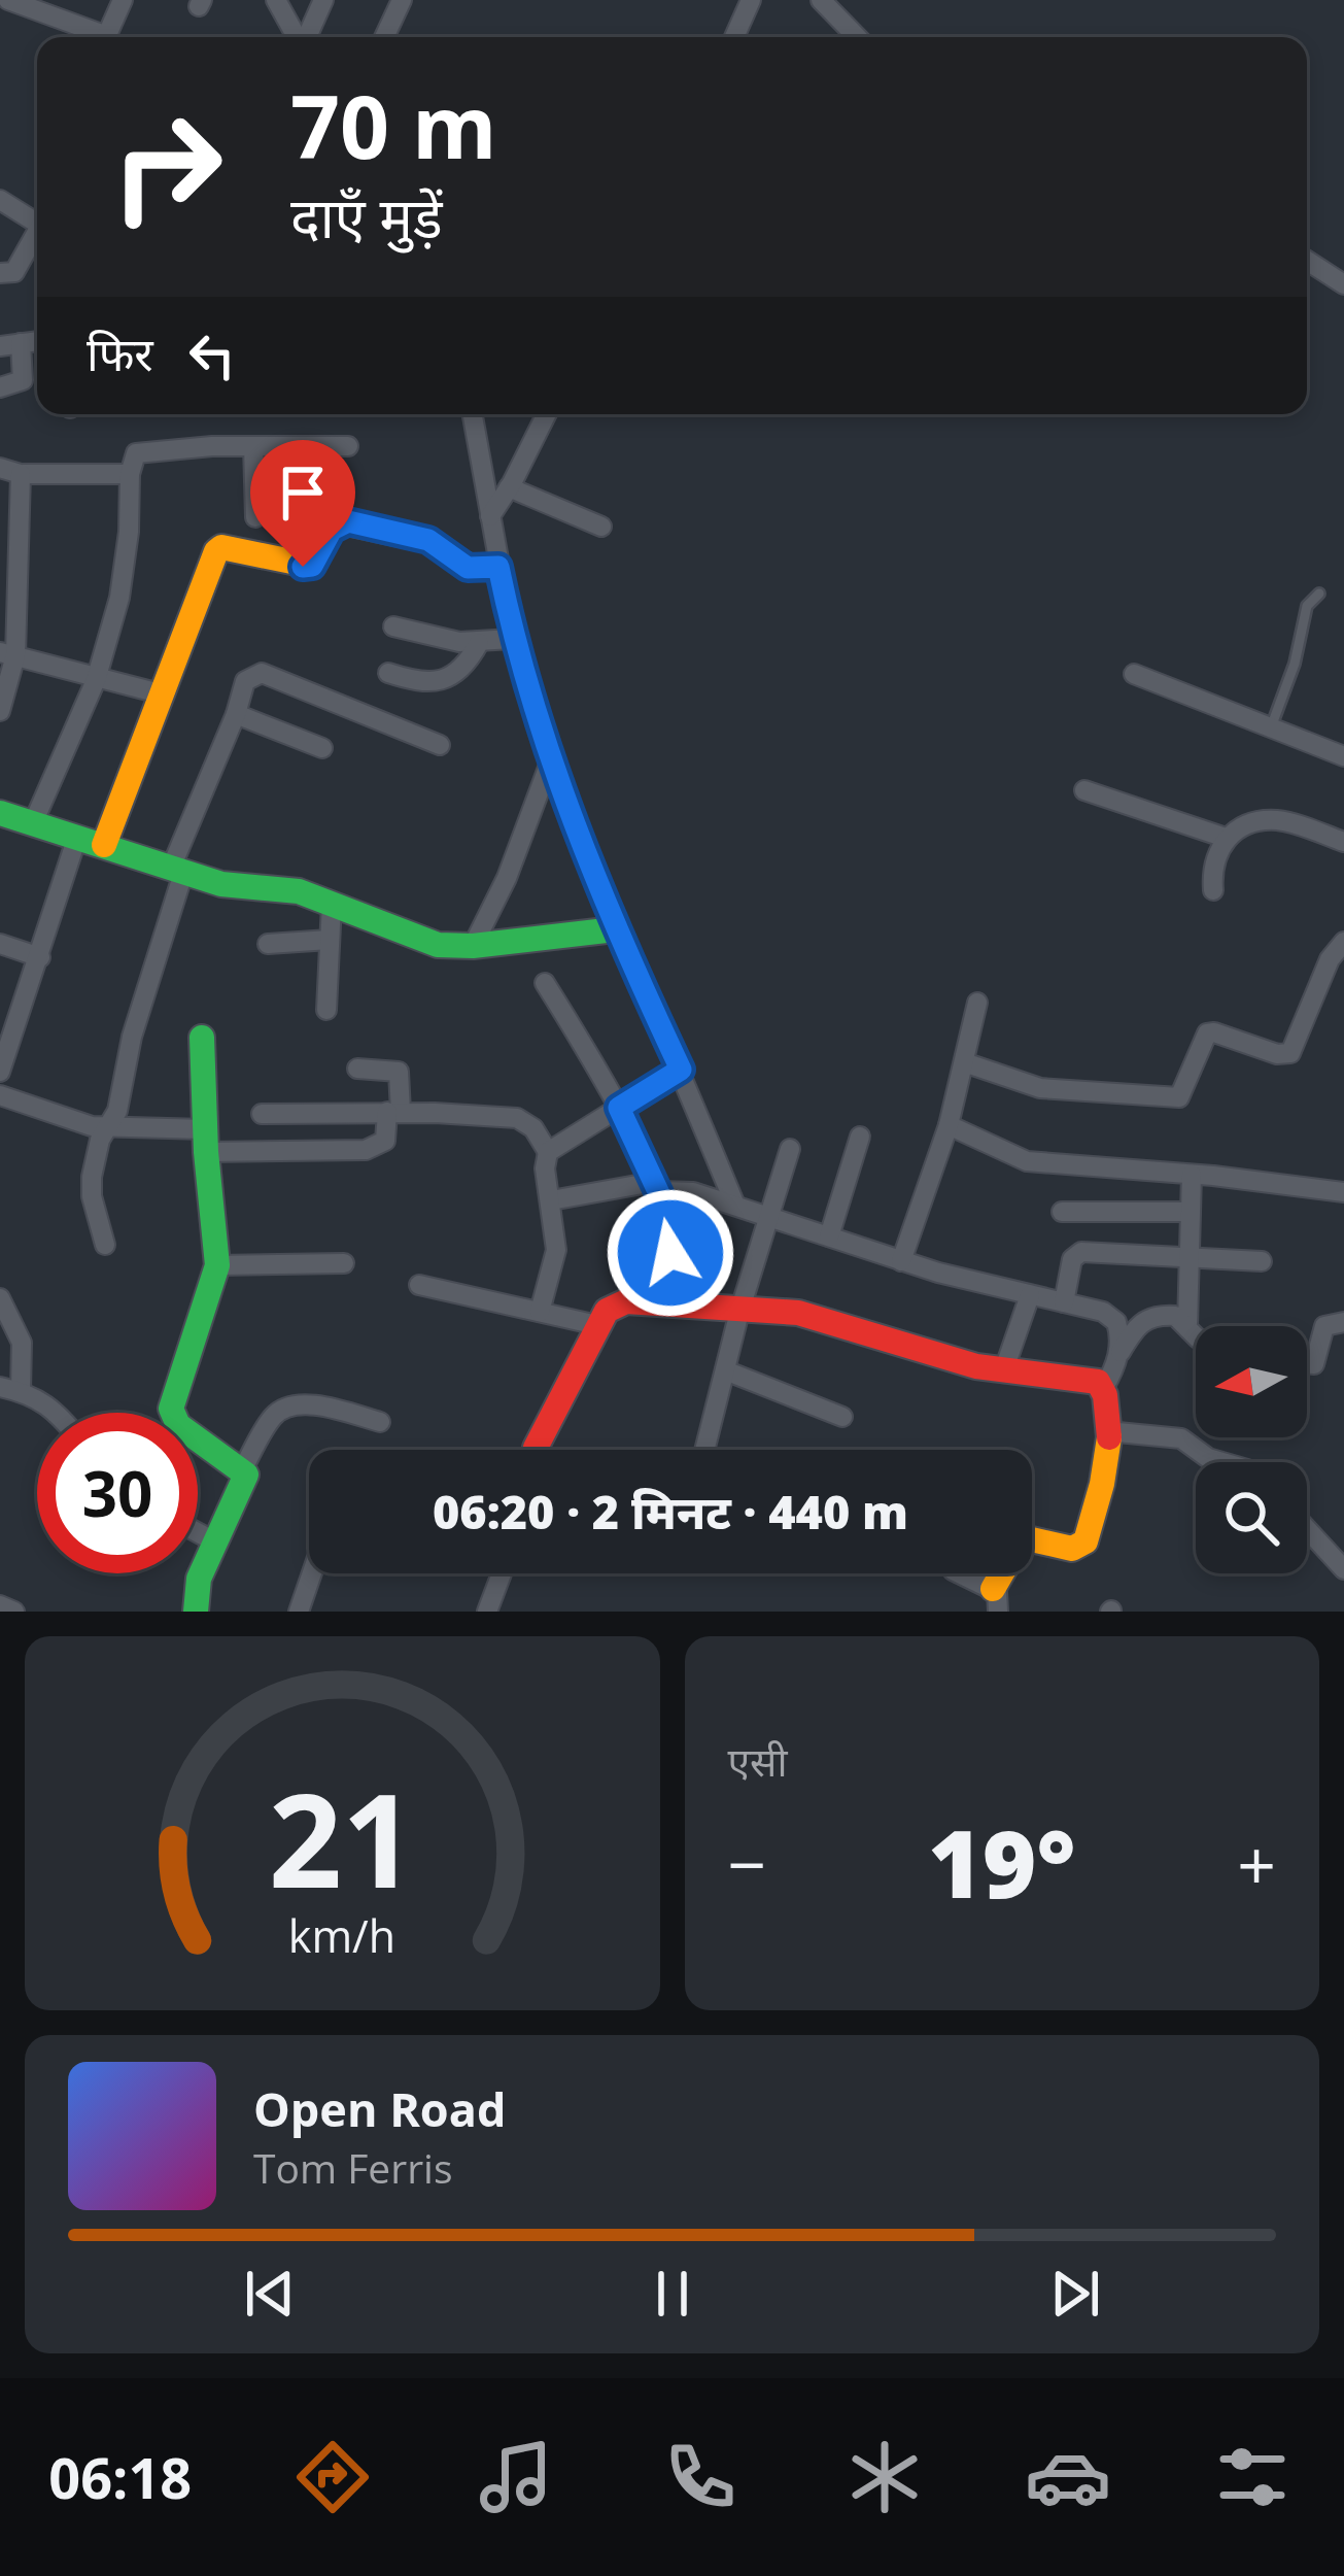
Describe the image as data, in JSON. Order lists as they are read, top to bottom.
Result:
{
  "north": "left",
  "page": {
    "turn": ["70 m", "दाएँ मुड़ें"],
    "then": "फिर",
    "limit": "30",
    "trip": "06:20 · 2 मिनट · 440 m",
    "tile": "एसी",
    "heat": ["−", "19°", "+"],
    "song": ["Open Road", "Tom Ferris"],
    "tabs": "06:18",
    "gauge": ["21", "km/h"]
  }
}
